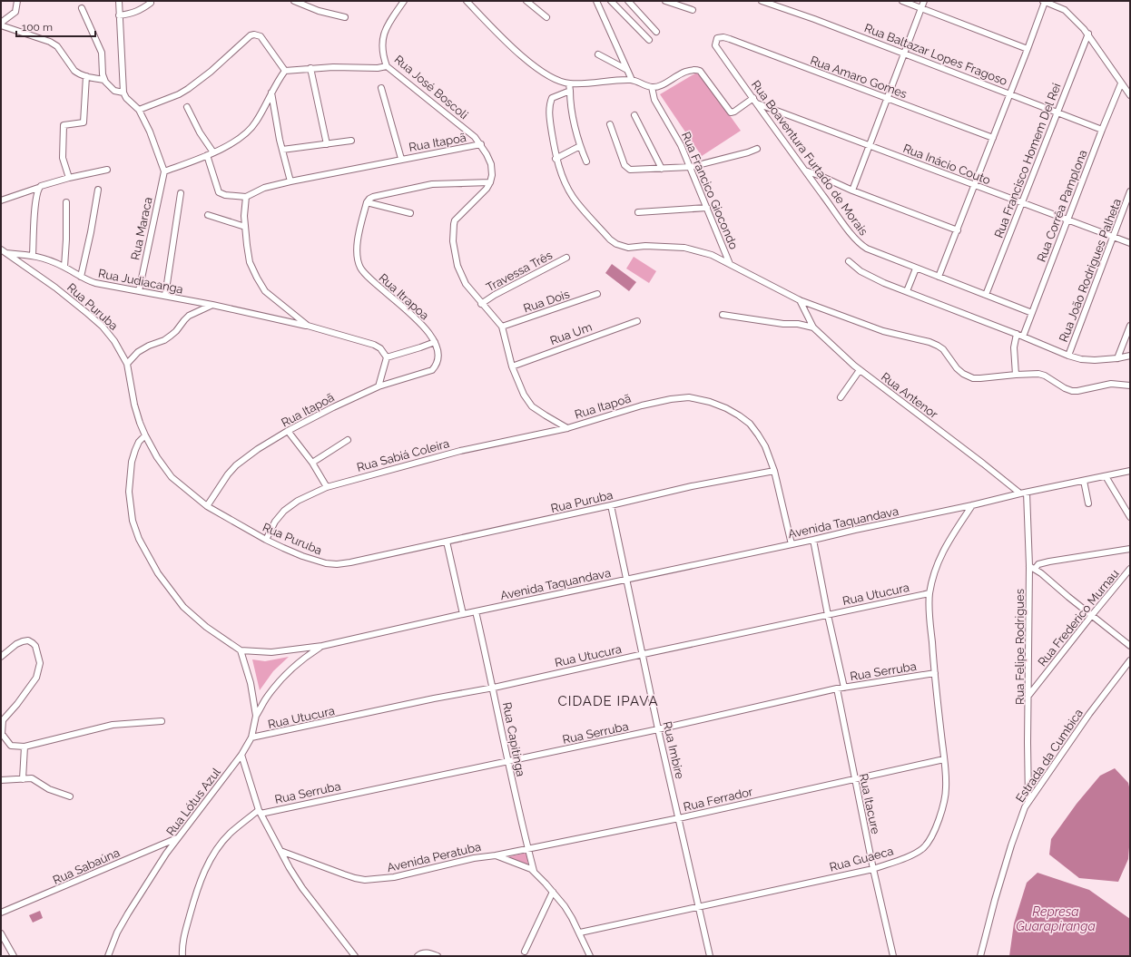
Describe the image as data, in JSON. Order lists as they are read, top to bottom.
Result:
{
  "streets": {
    "street": [
      "Rua Baltazar Lopes Fragoso",
      "Rua Amaro Gomes",
      "Rua José Boscoli",
      "Rua Itapoã",
      "Rua Boaventura Furtado de Morais",
      "Rua Francisco Homem Del Rei",
      "Rua Inácio Couto",
      "Rua Francico Giocondo",
      "Rua Corrêa Pamplona",
      "Rua Maraca",
      "Rua João Rodrigues Palheta",
      "Travessa Três",
      "Rua Judiacanga",
      "Rua Itrapoa",
      "Rua Dois",
      "Rua Puruba",
      "Rua Um",
      "Rua Antenor",
      "Rua Sabiá Coleira",
      "Avenida Taquandava",
      "Rua Utucura",
      "Rua Frederico Murnau",
      "Rua Felipe Rodrigues",
      "Rua Serruba",
      "Rua Capitinga",
      "Rua Imbire",
      "Estrada da Cumbica",
      "Rua Ferrador",
      "Rua Lótus Azul",
      "Rua Itacure",
      "Avenida Peratuba",
      "Rua Guaeca",
      "Rua Sabaúna"
    ]
  },
  "crossings": [
    ["Rua Baltazar Lopes Fragoso", "Rua Francisco Homem Del Rei"],
    ["Rua Baltazar Lopes Fragoso", "Rua Corrêa Pamplona"],
    ["Rua Amaro Gomes", "Rua Boaventura Furtado de Morais"],
    ["Rua José Boscoli", "Rua Itapoã"],
    ["Rua Itapoã", "Travessa Três"],
    ["Rua Itapoã", "Rua Itrapoa"],
    ["Rua Itapoã", "Rua Dois"],
    ["Rua Itapoã", "Rua Puruba"],
    ["Rua Itapoã", "Rua Um"],
    ["Rua Itapoã", "Rua Sabiá Coleira"],
    ["Rua Itapoã", "Avenida Taquandava"],
    ["Rua Boaventura Furtado de Morais", "Rua Francisco Homem Del Rei"],
    ["Rua Boaventura Furtado de Morais", "Rua Inácio Couto"],
    ["Rua Boaventura Furtado de Morais", "Rua Corrêa Pamplona"],
    ["Rua Francisco Homem Del Rei", "Rua Inácio Couto"],
    ["Rua Inácio Couto", "Rua Corrêa Pamplona"],
    ["Rua Inácio Couto", "Rua João Rodrigues Palheta"],
    ["Rua Maraca", "Rua Judiacanga"],
    ["Rua Judiacanga", "Rua Puruba"],
    ["Rua Puruba", "Rua Sabiá Coleira"],
    ["Rua Puruba", "Rua Imbire"],
    ["Rua Antenor", "Avenida Taquandava"],
    ["Rua Antenor", "Rua Felipe Rodrigues"],
    ["Avenida Taquandava", "Rua Felipe Rodrigues"],
    ["Avenida Taquandava", "Rua Capitinga"],
    ["Avenida Taquandava", "Rua Imbire"],
    ["Avenida Taquandava", "Rua Lótus Azul"],
    ["Avenida Taquandava", "Rua Guaeca"],
    ["Rua Utucura", "Rua Capitinga"],
    ["Rua Utucura", "Rua Imbire"],
    ["Rua Utucura", "Rua Lótus Azul"],
    ["Rua Utucura", "Rua Guaeca"],
    ["Rua Frederico Murnau", "Rua Felipe Rodrigues"],
    ["Rua Felipe Rodrigues", "Estrada da Cumbica"],
    ["Rua Serruba", "Rua Capitinga"],
    ["Rua Serruba", "Rua Imbire"],
    ["Rua Serruba", "Rua Itacure"],
    ["Rua Serruba", "Rua Guaeca"],
    ["Rua Capitinga", "Rua Ferrador"],
    ["Rua Capitinga", "Avenida Peratuba"],
    ["Rua Imbire", "Rua Ferrador"],
    ["Rua Imbire", "Rua Guaeca"],
    ["Rua Ferrador", "Rua Itacure"],
    ["Rua Ferrador", "Avenida Peratuba"],
    ["Rua Ferrador", "Rua Guaeca"],
    ["Rua Lótus Azul", "Rua Sabaúna"],
    ["Rua Itacure", "Rua Guaeca"],
    ["Avenida Peratuba", "Rua Guaeca"]
  ],
  "districts": ["CIDADE IPAVA"],
  "water": ["Represa Guarapiranga"],
  "scale_bar": "100 m"
}
